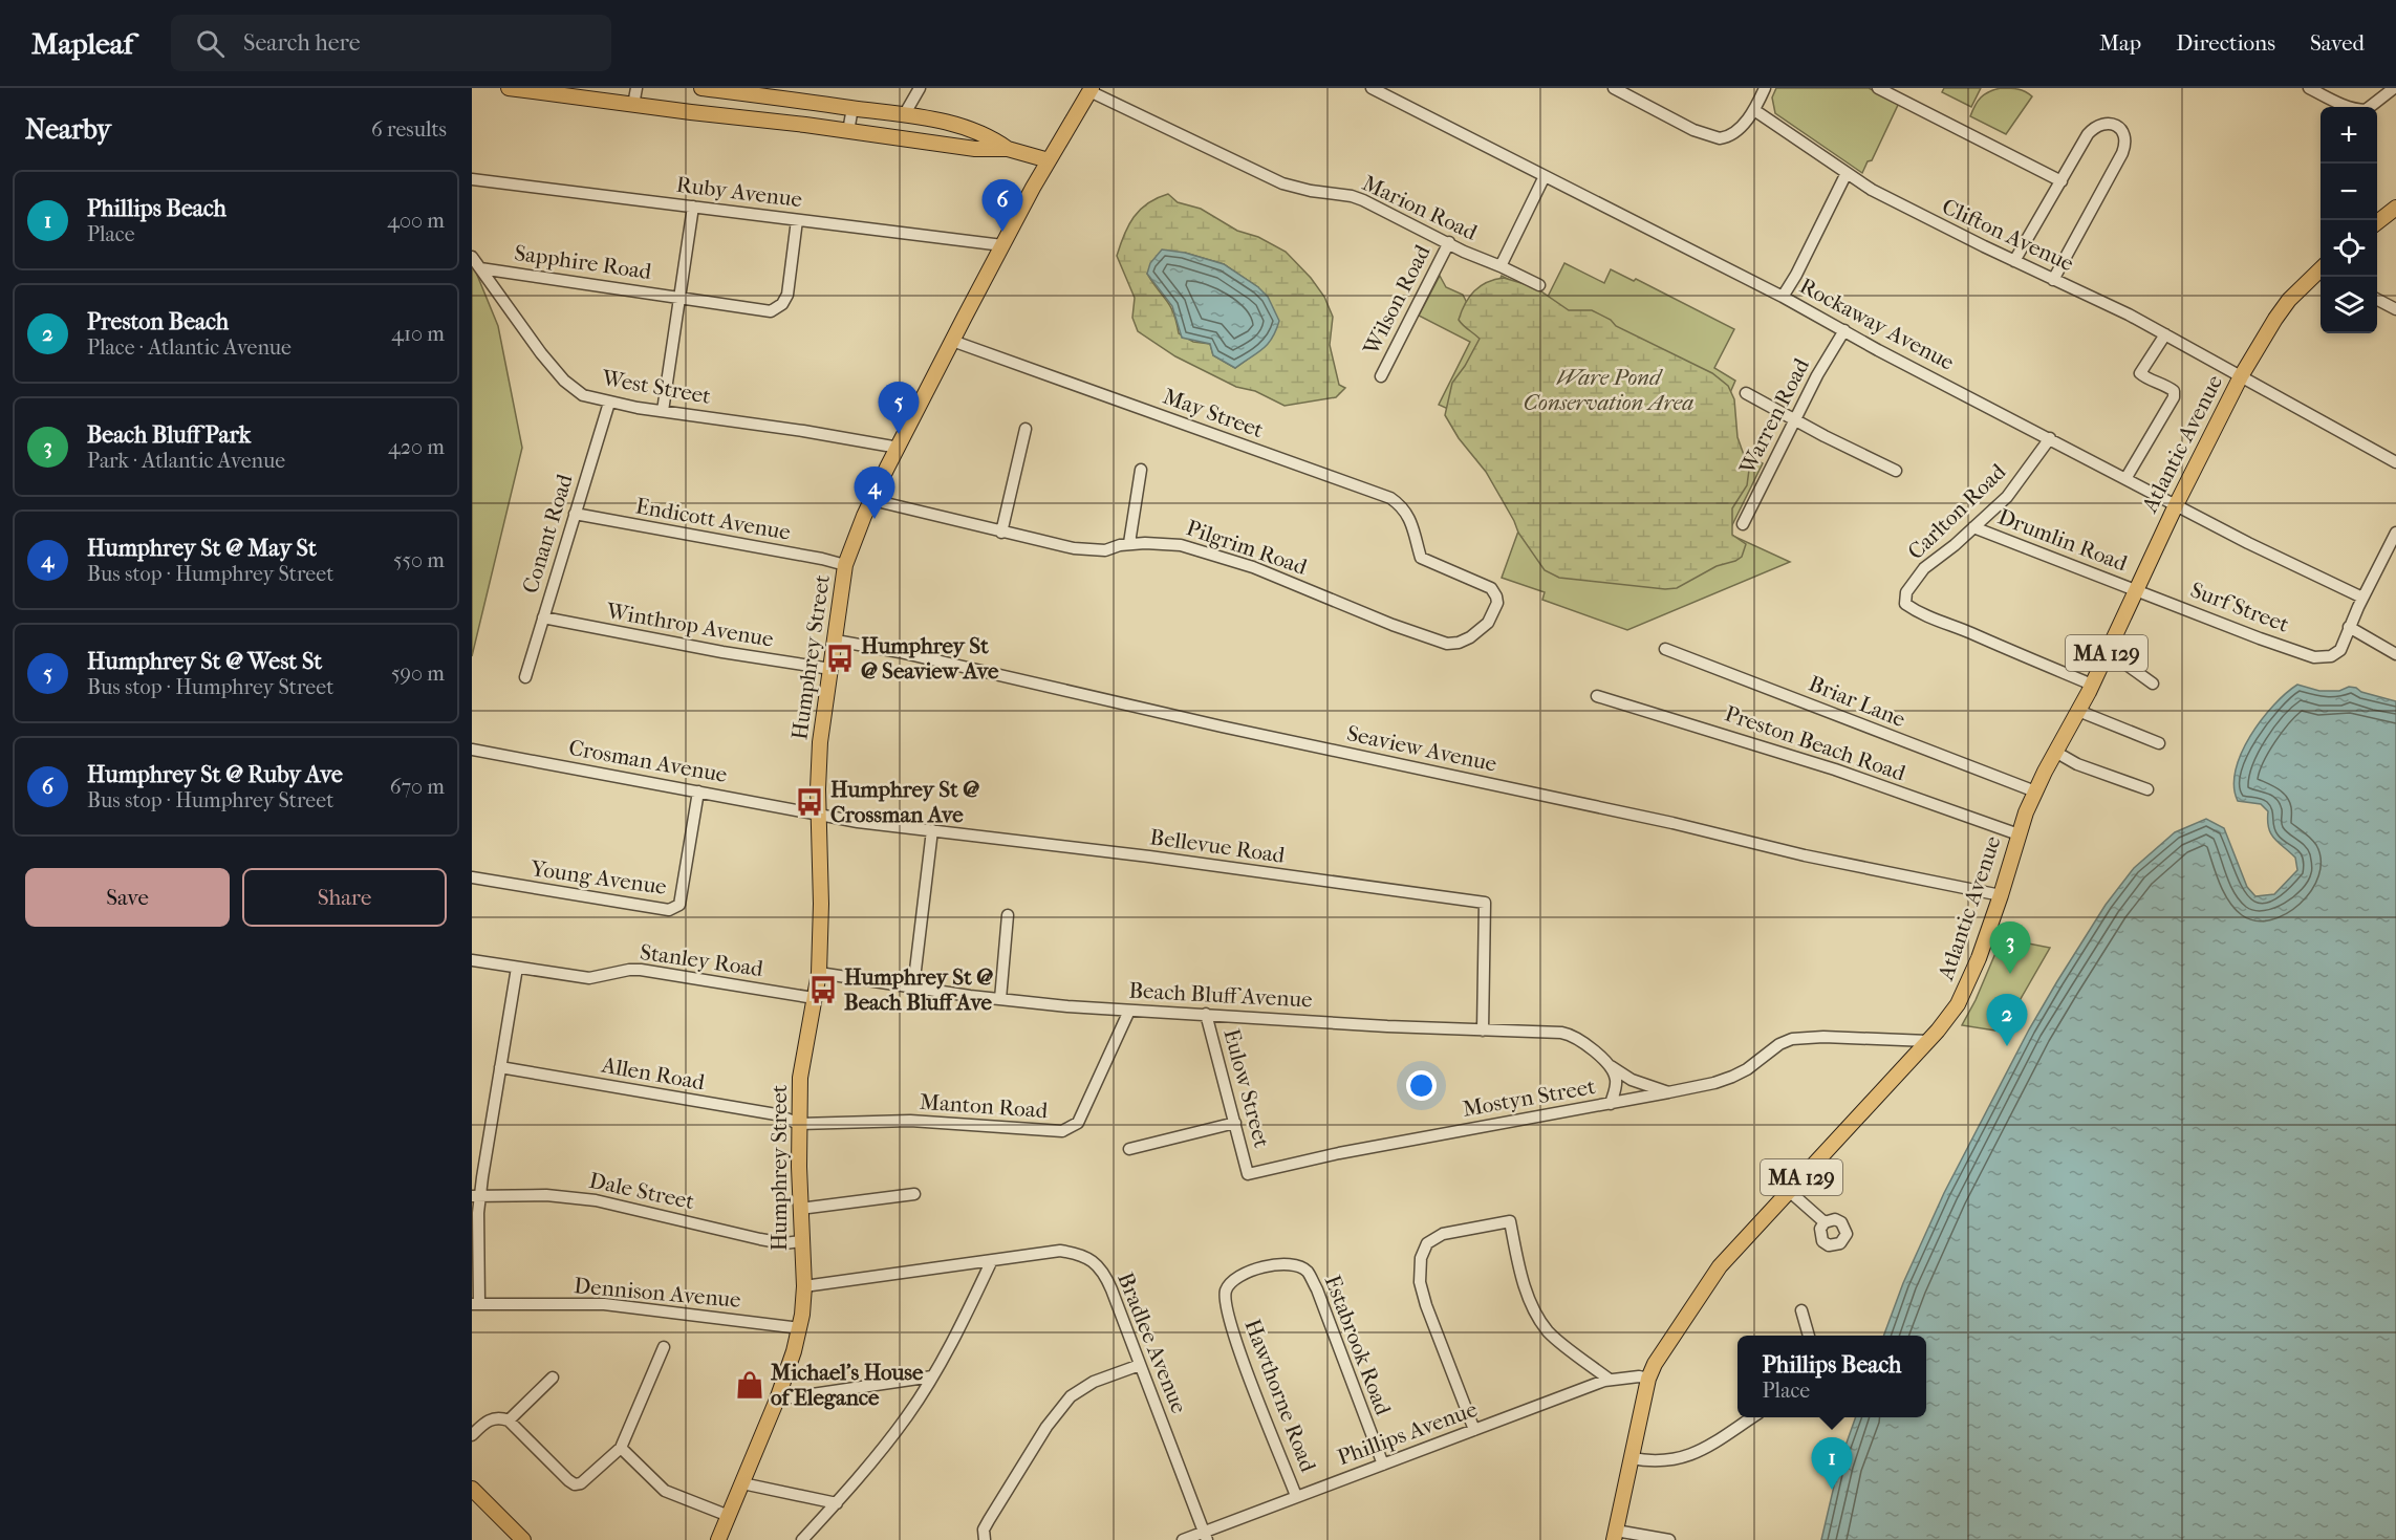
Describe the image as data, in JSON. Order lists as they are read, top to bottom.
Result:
{
  "streets": {
    "main road": ["Atlantic Avenue", "MA 129", "Humphrey Street"],
    "street": [
      "Ruby Avenue",
      "Marion Road",
      "Clifton Avenue",
      "Sapphire Road",
      "Wilson Road",
      "Rockaway Avenue",
      "West Street",
      "May Street",
      "Warren Road",
      "Carlton Road",
      "Endicott Avenue",
      "Conant Road",
      "Drumlin Road",
      "Pilgrim Road",
      "Surf Street",
      "Winthrop Avenue",
      "Briar Lane",
      "Preston Beach Road",
      "Seaview Avenue",
      "Crosman Avenue",
      "Bellevue Road",
      "Young Avenue",
      "Stanley Road",
      "Beach Bluff Avenue",
      "Allen Road",
      "Eulow Street",
      "Mostyn Street",
      "Manton Road",
      "Dale Street",
      "Dennison Avenue",
      "Bradlee Avenue",
      "Estabrook Road",
      "Hawthorne Road",
      "Phillips Avenue"
    ]
  },
  "crossings": [
    ["Ruby Avenue", "Sapphire Road"],
    ["Ruby Avenue", "Humphrey Street"],
    ["Marion Road", "Wilson Road"],
    ["Marion Road", "Humphrey Street"],
    ["Clifton Avenue", "Atlantic Avenue"],
    ["Sapphire Road", "West Street"],
    ["Rockaway Avenue", "Warren Road"],
    ["Rockaway Avenue", "Atlantic Avenue"],
    ["Rockaway Avenue", "Carlton Road"],
    ["West Street", "Conant Road"],
    ["West Street", "Humphrey Street"],
    ["May Street", "Pilgrim Road"],
    ["May Street", "Humphrey Street"],
    ["Atlantic Avenue", "Carlton Road"],
    ["Atlantic Avenue", "Drumlin Road"],
    ["Atlantic Avenue", "Surf Street"],
    ["Atlantic Avenue", "Briar Lane"],
    ["Atlantic Avenue", "Preston Beach Road"],
    ["Atlantic Avenue", "Seaview Avenue"],
    ["Atlantic Avenue", "Phillips Avenue"],
    ["Carlton Road", "Drumlin Road"],
    ["Endicott Avenue", "Conant Road"],
    ["Endicott Avenue", "Humphrey Street"],
    ["Conant Road", "Winthrop Avenue"],
    ["Drumlin Road", "Surf Street"],
    ["Pilgrim Road", "Humphrey Street"],
    ["Winthrop Avenue", "Humphrey Street"],
    ["Humphrey Street", "Seaview Avenue"],
    ["Humphrey Street", "Crosman Avenue"],
    ["Humphrey Street", "Bellevue Road"],
    ["Humphrey Street", "Stanley Road"],
    ["Humphrey Street", "Beach Bluff Avenue"],
    ["Humphrey Street", "Allen Road"],
    ["Humphrey Street", "Manton Road"],
    ["Humphrey Street", "Dale Street"],
    ["Humphrey Street", "Dennison Avenue"],
    ["Humphrey Street", "Bradlee Avenue"],
    ["Crosman Avenue", "Bellevue Road"],
    ["Crosman Avenue", "Young Avenue"],
    ["Bellevue Road", "Beach Bluff Avenue"],
    ["Beach Bluff Avenue", "Eulow Street"],
    ["Beach Bluff Avenue", "Mostyn Street"],
    ["Beach Bluff Avenue", "Manton Road"],
    ["Allen Road", "Manton Road"],
    ["Eulow Street", "Mostyn Street"],
    ["Bradlee Avenue", "Phillips Avenue"],
    ["Estabrook Road", "Hawthorne Road"],
    ["Estabrook Road", "Phillips Avenue"],
    ["Hawthorne Road", "Phillips Avenue"]
  ],
  "parks": ["Ware Pond Conservation Area"],
  "places": {
    "bus stop": ["Humphrey St @ Seaview Ave", "Humphrey St @ Crossman Ave", "Humphrey St @ Beach Bluff Ave"],
    "shop": ["Michael's House of Elegance"]
  },
  "page": {
    "header": "Mapleaf",
    "search": "Search here",
    "nav": ["Map", "Directions", "Saved"],
    "heading": ["Nearby", "6 results"],
    "map_buttons": ["+", "−"],
    "list": [
      {
        "mark": "1",
        "name": "Phillips Beach",
        "note": "Place",
        "value": "400 m"
      },
      {
        "mark": "2",
        "name": "Preston Beach",
        "note": "Place · Atlantic Avenue",
        "value": "410 m"
      },
      {
        "mark": "3",
        "name": "Beach Bluff Park",
        "note": "Park · Atlantic Avenue",
        "value": "420 m"
      },
      {
        "mark": "4",
        "name": "Humphrey St @ May St",
        "note": "Bus stop · Humphrey Street",
        "value": "550 m"
      },
      {
        "mark": "5",
        "name": "Humphrey St @ West St",
        "note": "Bus stop · Humphrey Street",
        "value": "590 m"
      },
      {
        "mark": "6",
        "name": "Humphrey St @ Ruby Ave",
        "note": "Bus stop · Humphrey Street",
        "value": "670 m"
      }
    ],
    "pins": [
      "6",
      "5",
      "4",
      "3",
      "2",
      "1"
    ],
    "buttons": ["Save", "Share"],
    "popup": ["Phillips Beach", "Place"]
  }
}
